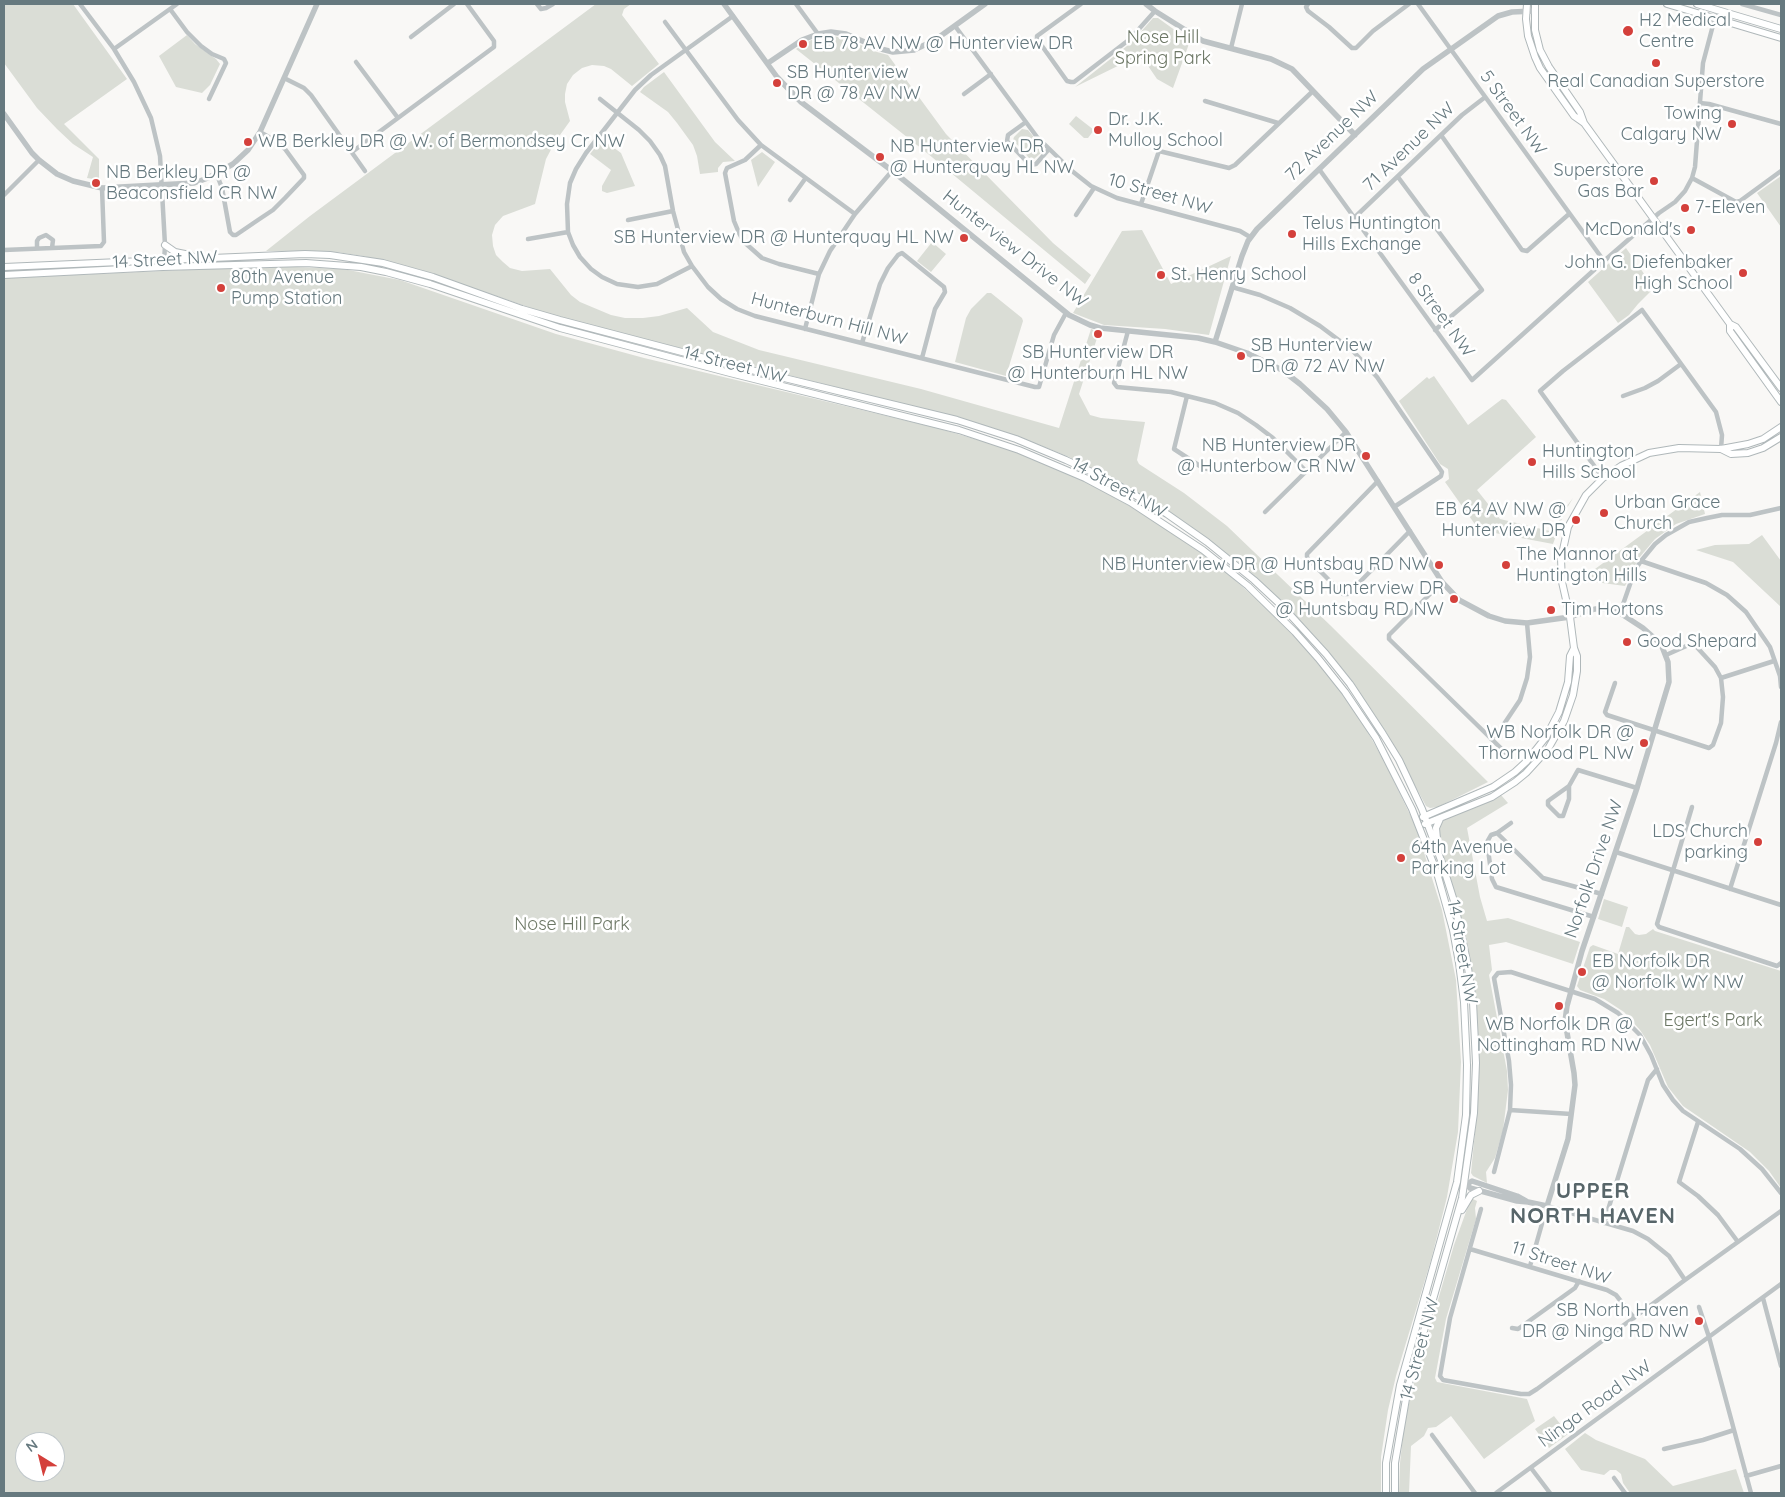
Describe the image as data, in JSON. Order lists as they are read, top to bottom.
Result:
{
  "streets": {
    "main road": ["14 Street NW"],
    "street": [
      "5 Street NW",
      "72 Avenue NW",
      "71 Avenue NW",
      "10 Street NW",
      "Hunterview Drive NW",
      "8 Street NW",
      "Hunterburn Hill NW",
      "Norfolk Drive NW",
      "11 Street NW",
      "Ninga Road NW"
    ]
  },
  "crossings": [
    ["5 Street NW", "72 Avenue NW"],
    ["5 Street NW", "71 Avenue NW"],
    ["5 Street NW", "8 Street NW"],
    ["72 Avenue NW", "10 Street NW"],
    ["72 Avenue NW", "Hunterview Drive NW"],
    ["72 Avenue NW", "8 Street NW"],
    ["71 Avenue NW", "8 Street NW"],
    ["Hunterview Drive NW", "Hunterburn Hill NW"]
  ],
  "districts": ["UPPER NORTH HAVEN"],
  "parks": ["Nose Hill Spring Park", "Nose Hill Park", "Egert's Park"],
  "places": [
    "H2 Medical Centre",
    "EB 78 AV NW @ Hunterview DR",
    "Real Canadian Superstore",
    "SB Hunterview DR @ 78 AV NW",
    "Towing Calgary NW",
    "Dr. J.K. Mulloy School",
    "WB Berkley DR @ W. of Bermondsey Cr NW",
    "NB Hunterview DR @ Hunterquay HL NW",
    "Superstore Gas Bar",
    "NB Berkley DR @ Beaconsfield CR NW",
    "7-Eleven",
    "McDonald's",
    "Telus Huntington Hills Exchange",
    "SB Hunterview DR @ Hunterquay HL NW",
    "John G. Diefenbaker High School",
    "St. Henry School",
    "80th Avenue Pump Station",
    "SB Hunterview DR @ Hunterburn HL NW",
    "SB Hunterview DR @ 72 AV NW",
    "NB Hunterview DR @ Hunterbow CR NW",
    "Huntington Hills School",
    "Urban Grace Church",
    "EB 64 AV NW @ Hunterview DR",
    "NB Hunterview DR @ Huntsbay RD NW",
    "The Mannor at Huntington Hills",
    "SB Hunterview DR @ Huntsbay RD NW",
    "Tim Hortons",
    "Good Shepard",
    "WB Norfolk DR @ Thornwood PL NW",
    "LDS Church parking",
    "64th Avenue Parking Lot",
    "EB Norfolk DR @ Norfolk WY NW",
    "WB Norfolk DR @ Nottingham RD NW",
    "SB North Haven DR @ Ninga RD NW"
  ],
  "north": "top left"
}
